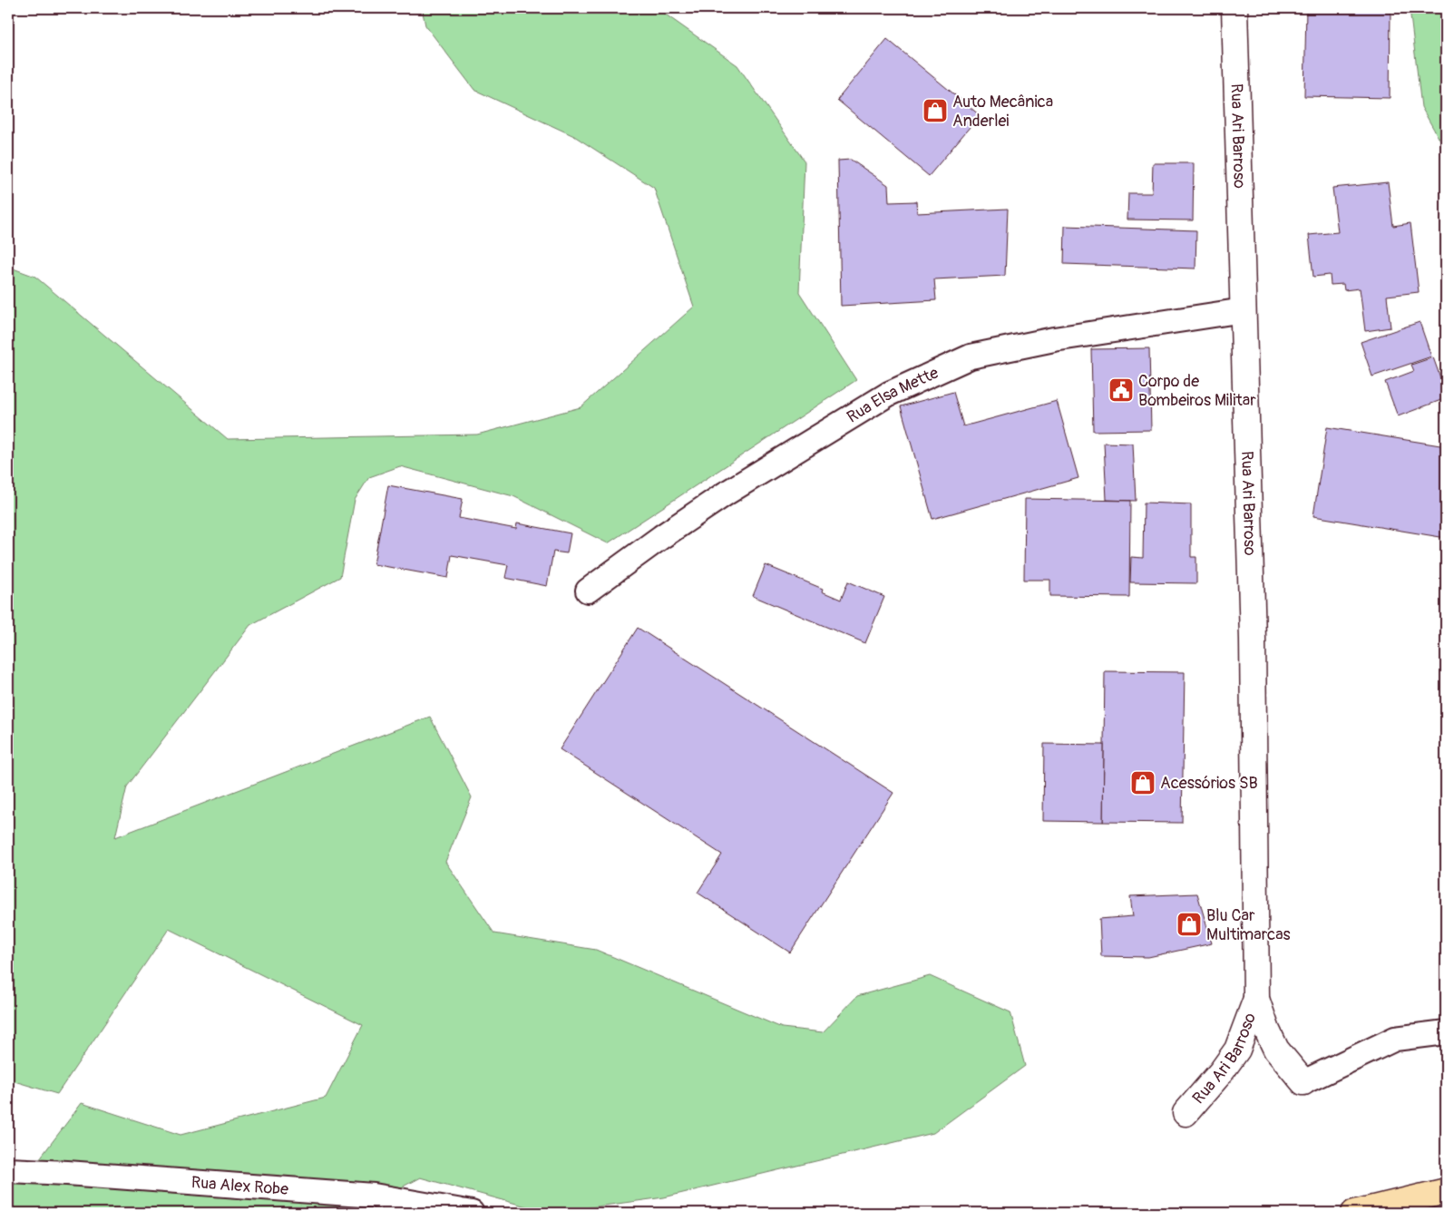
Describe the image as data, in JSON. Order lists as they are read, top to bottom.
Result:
{
  "streets": {
    "street": ["Rua Ari Barroso", "Rua Elsa Mette", "Rua Alex Robe"]
  },
  "crossings": [
    ["Rua Ari Barroso", "Rua Elsa Mette"]
  ],
  "places": {
    "shop": ["Auto Mecânica Anderlei", "Acessórios SB", "Blu Car Multimarcas"],
    "public building": ["Corpo de Bombeiros Militar"]
  }
}
